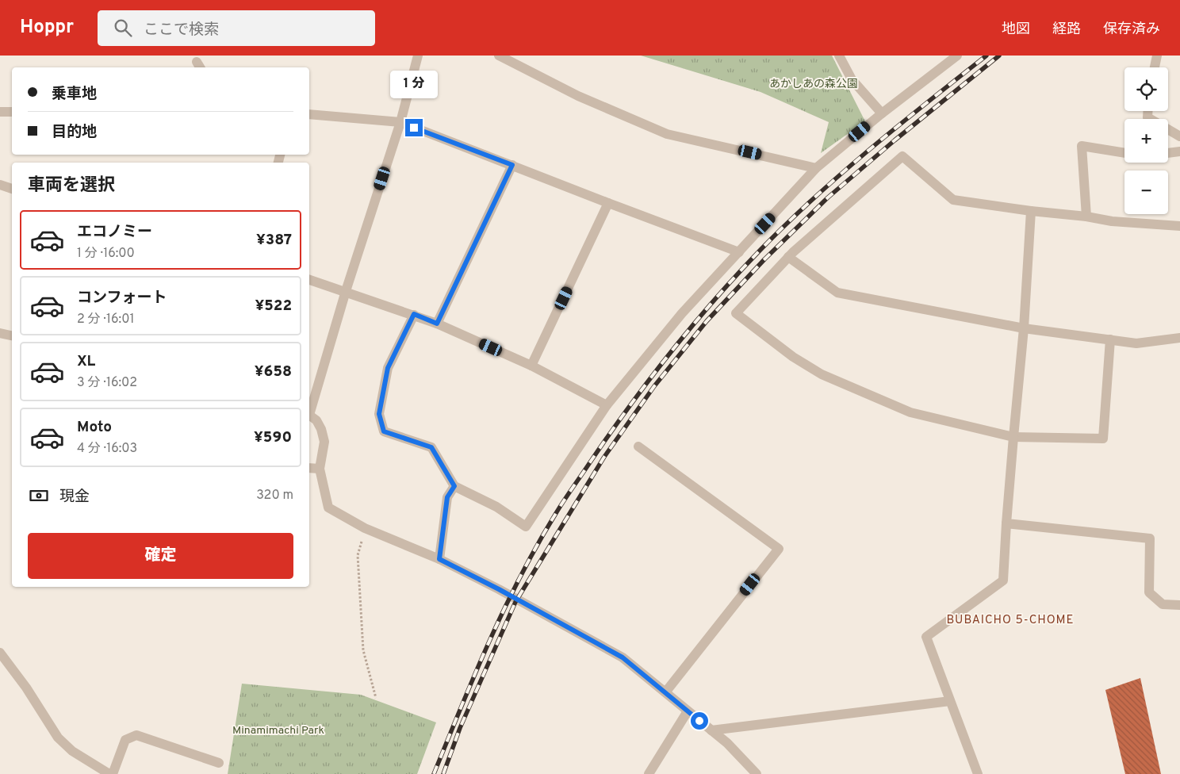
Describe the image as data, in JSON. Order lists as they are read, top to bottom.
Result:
{
  "districts": ["BUBAICHO 5-CHOME"],
  "parks": ["あかしあの森公園", "Minamimachi Park"],
  "page": {
    "header": "Hoppr",
    "search": "ここで検索",
    "nav": ["地図", "経路", "保存済み"],
    "map_buttons": ["+", "−"],
    "banner": ["乗車地", "目的地"],
    "bubble": "1 分",
    "heading": "車両を選択",
    "list": [
      {
        "name": "エコノミー",
        "note": "1 分 · 16:00",
        "value": "¥387"
      },
      {
        "name": "コンフォート",
        "note": "2 分 · 16:01",
        "value": "¥522"
      },
      {
        "name": "XL",
        "note": "3 分 · 16:02",
        "value": "¥658"
      },
      {
        "name": "Moto",
        "note": "4 分 · 16:03",
        "value": "¥590"
      }
    ],
    "pay": ["現金", "320 m"],
    "buttons": "確定"
  }
}
